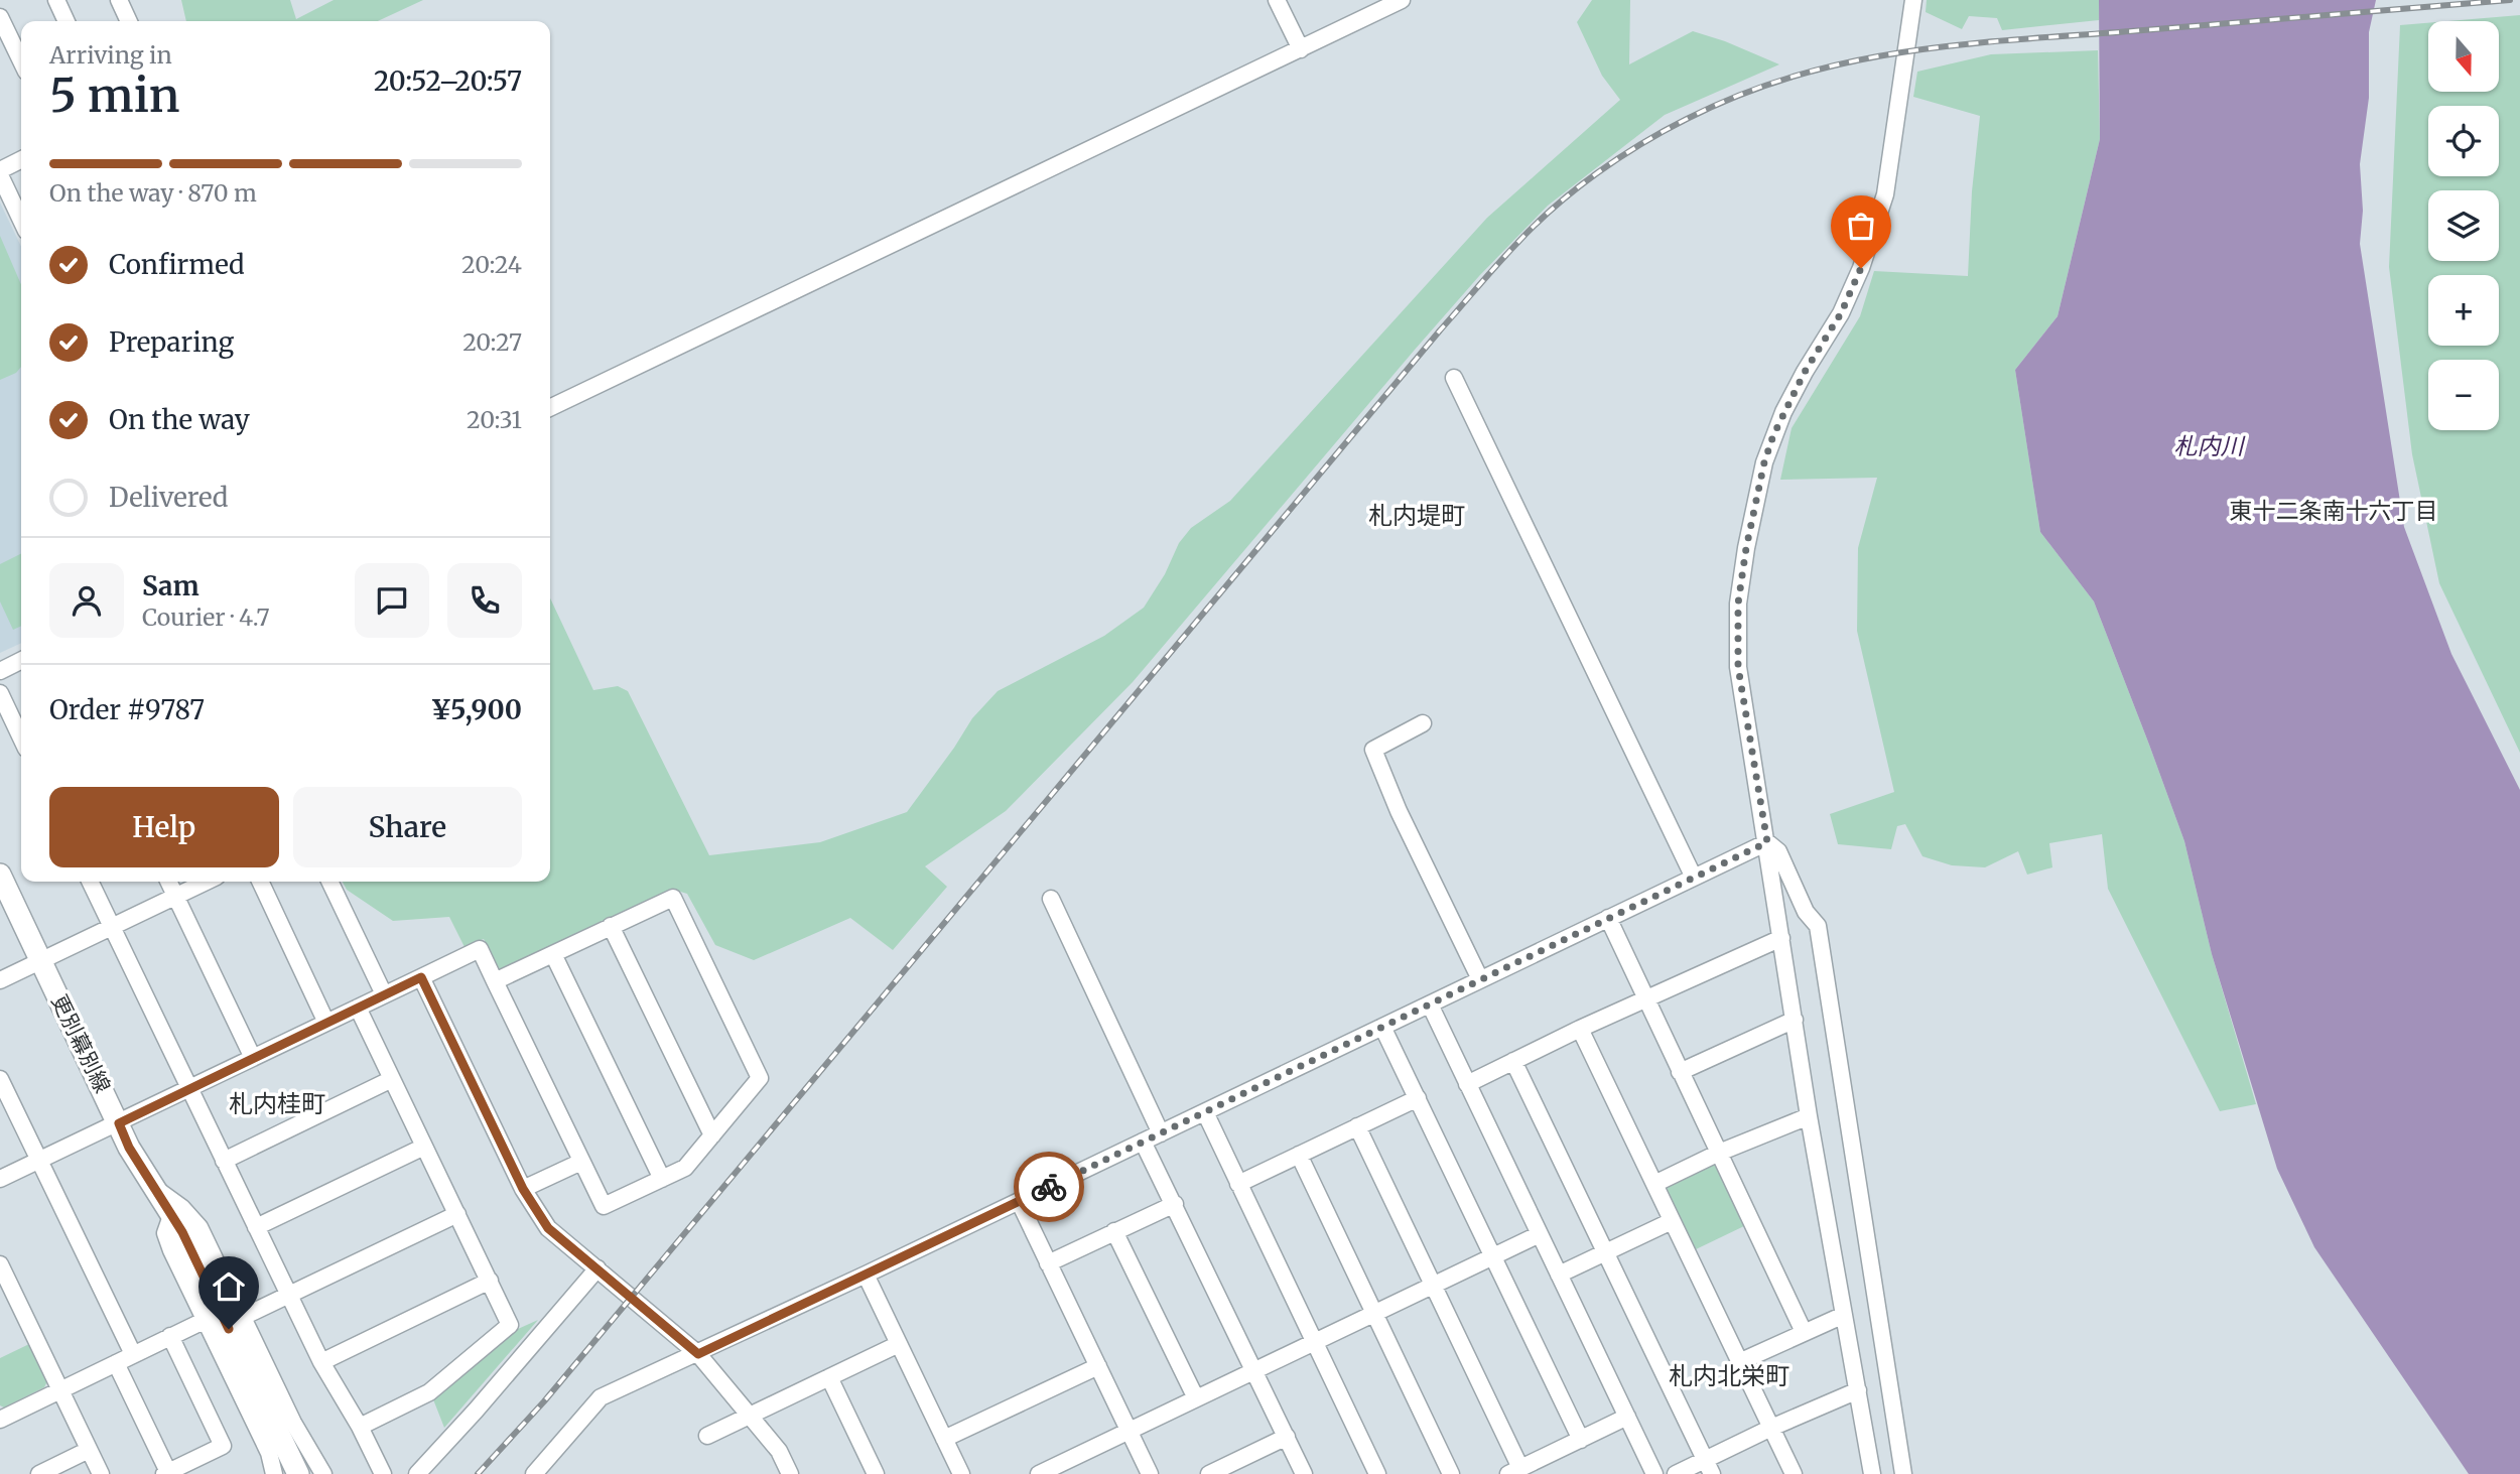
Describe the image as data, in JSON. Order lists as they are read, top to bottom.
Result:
{
  "streets": {
    "main road": ["更別幕別線"]
  },
  "districts": [
    "東十二条南十六丁目",
    "札内堤町",
    "札内桂町",
    "札内北栄町"
  ],
  "water": ["札内川"],
  "north": "bottom",
  "page": {
    "map_buttons": ["+", "−"],
    "heading": ["5 min", "Arriving in", "20:52–20:57"],
    "panel": [
      "Sam",
      "Courier · 4.7",
      "Order #9787",
      "¥5,900"
    ],
    "bar": "On the way · 870 m",
    "list": [
      ["Confirmed", "20:24"],
      ["Preparing", "20:27"],
      ["On the way", "20:31"],
      "Delivered"
    ],
    "buttons": ["Help", "Share"]
  }
}
